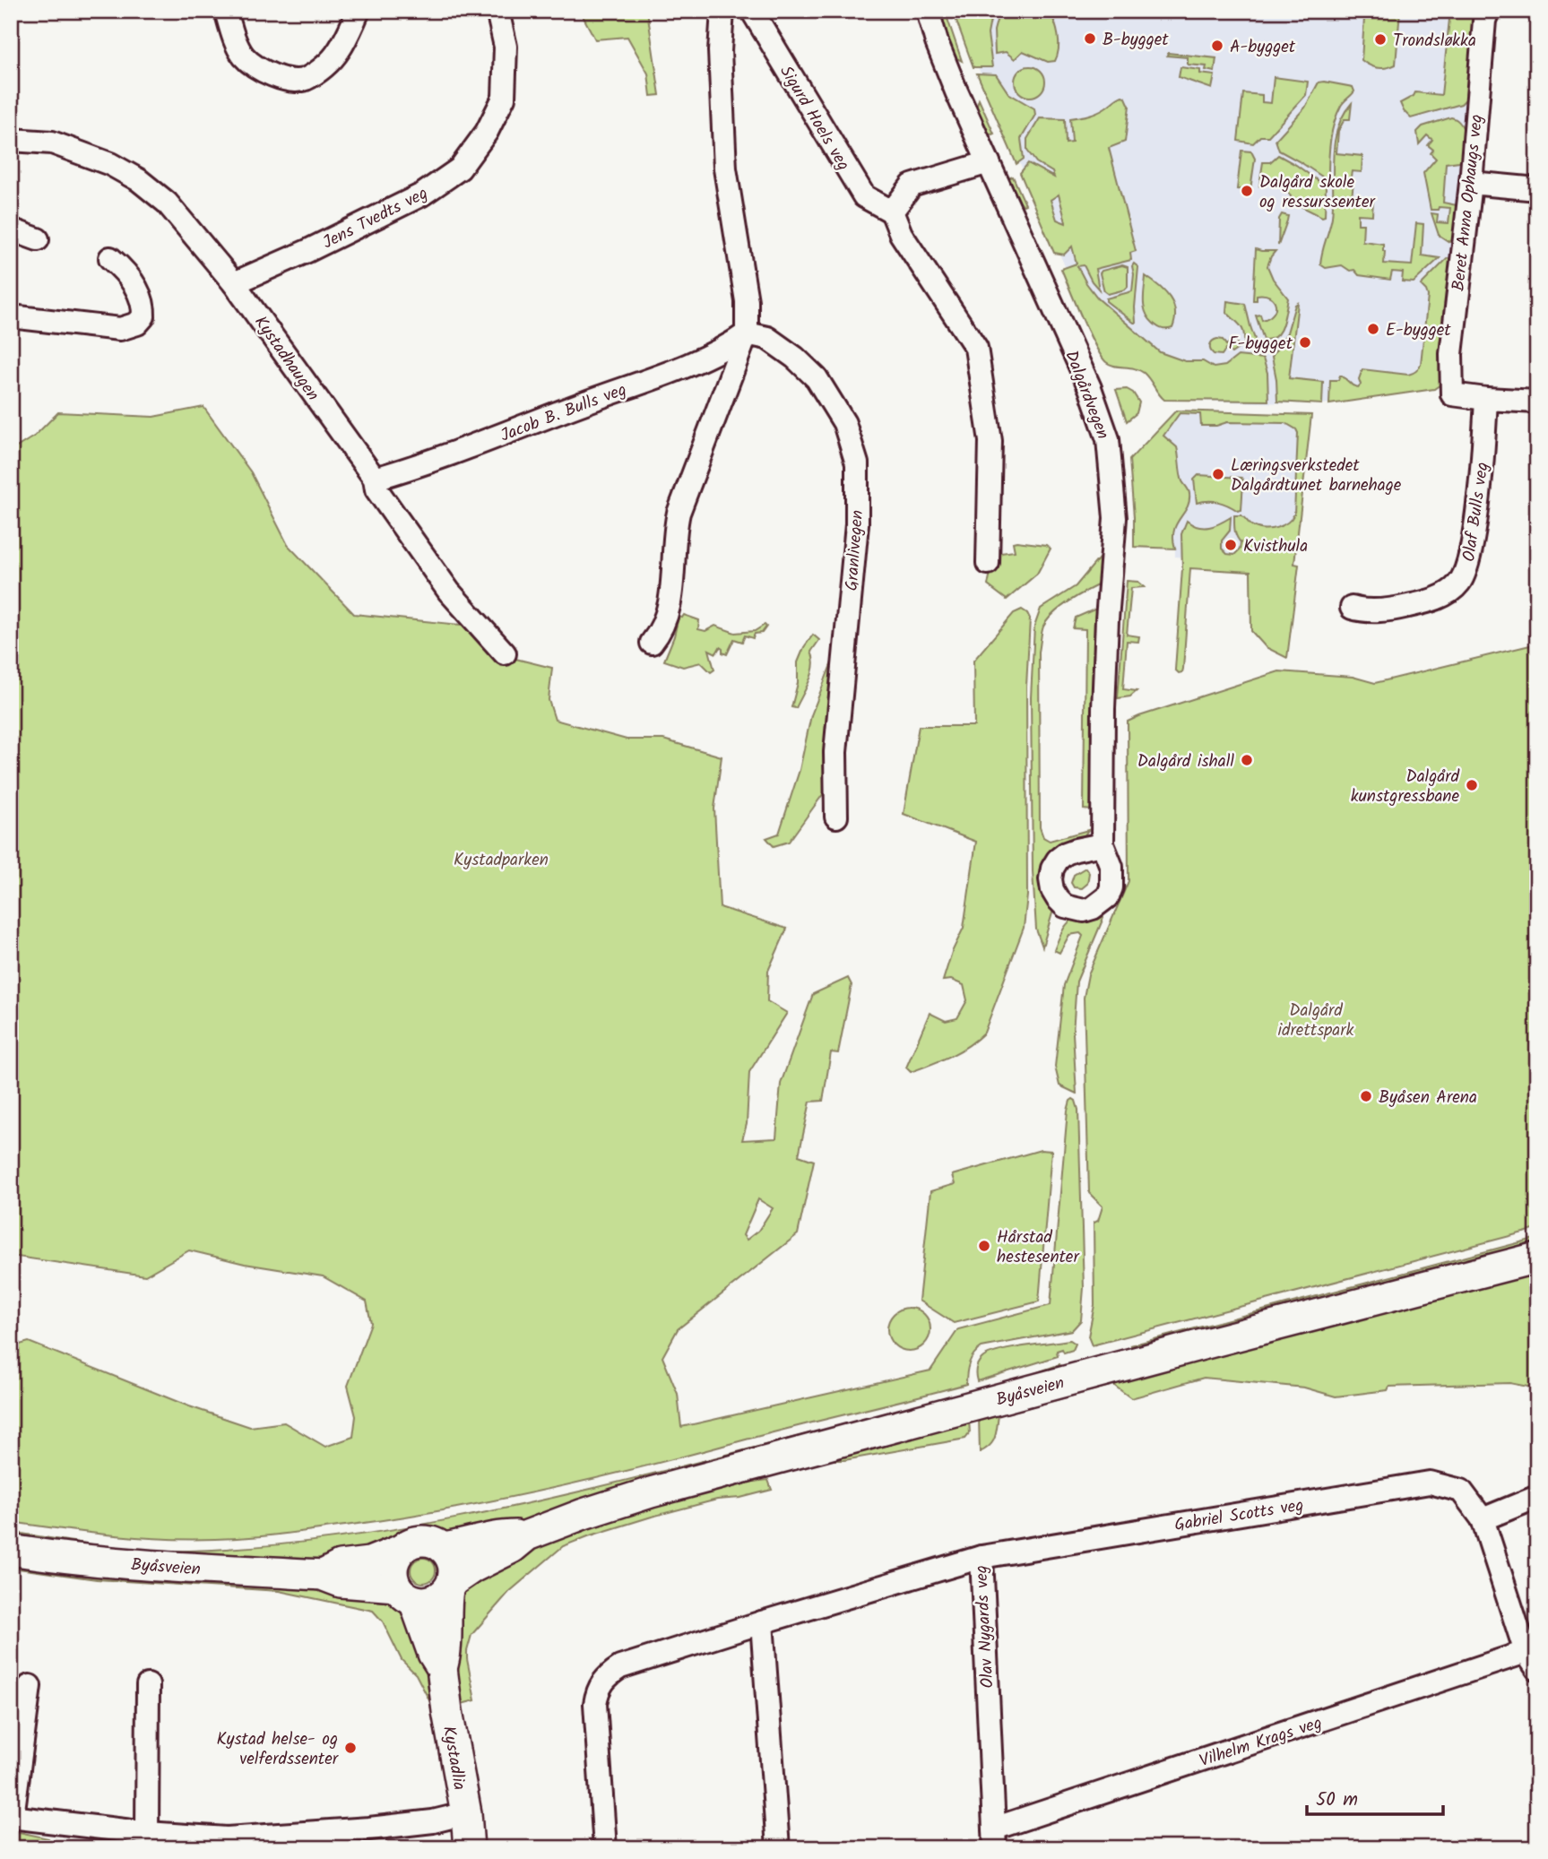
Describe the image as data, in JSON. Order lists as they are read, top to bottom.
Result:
{
  "streets": {
    "main road": ["Byåsveien", "Kystadlia"],
    "street": [
      "Sigurd Hoels veg",
      "Beret Anna Ophaugs veg",
      "Jens Tvedts veg",
      "Kystadhaugen",
      "Dalgårdvegen",
      "Jacob B. Bulls veg",
      "Olaf Bulls veg",
      "Granlivegen",
      "Gabriel Scotts veg",
      "Olav Nygards veg",
      "Vilhelm Krags veg"
    ]
  },
  "crossings": [
    ["Beret Anna Ophaugs veg", "Olaf Bulls veg"],
    ["Jens Tvedts veg", "Kystadhaugen"],
    ["Kystadhaugen", "Jacob B. Bulls veg"],
    ["Jacob B. Bulls veg", "Granlivegen"],
    ["Byåsveien", "Kystadlia"],
    ["Gabriel Scotts veg", "Olav Nygards veg"],
    ["Gabriel Scotts veg", "Vilhelm Krags veg"],
    ["Olav Nygards veg", "Vilhelm Krags veg"]
  ],
  "parks": ["Kystadparken", "Dalgård idrettspark"],
  "places": [
    "B-bygget",
    "Trondsløkka",
    "A-bygget",
    "Dalgård skole og ressurssenter",
    "E-bygget",
    "F-bygget",
    "Læringsverkstedet Dalgårdtunet barnehage",
    "Kvisthula",
    "Dalgård ishall",
    "Dalgård kunstgressbane",
    "Byåsen Arena",
    "Hårstad hestesenter",
    "Kystad helse- og velferdssenter"
  ],
  "scale_bar": "50 m"
}
